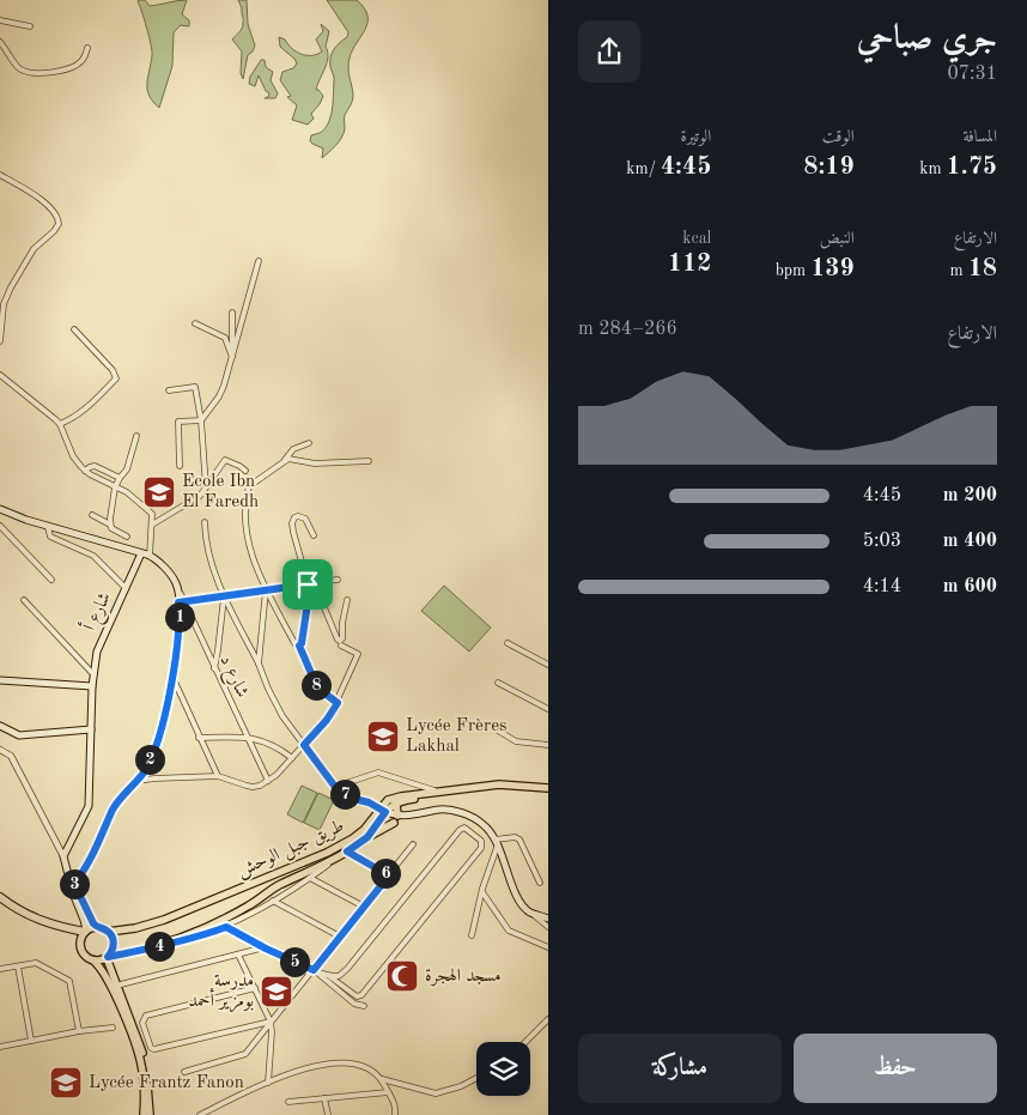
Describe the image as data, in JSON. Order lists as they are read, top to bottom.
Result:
{
  "streets": {
    "main road": ["شارع أ", "طريق جبل الوحش"],
    "street": ["شارع د"]
  },
  "places": {
    "school or university": [
      "Ecole Ibn El Faredh",
      "Lycée Frères Lakhal",
      "مدرسة بومزير أحمد",
      "Lycée Frantz Fanon"
    ],
    "mosque": ["مسجد الهجرة"]
  },
  "page": {
    "heading": ["جري صباحي", "07:31"],
    "stats": [
      ["المسافة", "1.75 km"],
      ["الوقت", "8:19"],
      ["الوتيرة", "4:45 /km"],
      ["الارتفاع", "18 m"],
      ["النبض", "139 bpm"],
      ["kcal", "112"]
    ],
    "chart": ["الارتفاع", "266–284 m"],
    "list": [
      {
        "name": "200 m",
        "note": "4:45"
      },
      {
        "name": "400 m",
        "note": "5:03"
      },
      {
        "name": "600 m",
        "note": "4:14"
      }
    ],
    "pins": [
      "1",
      "8",
      "2",
      "7",
      "6",
      "3",
      "4",
      "5"
    ],
    "buttons": ["حفظ", "مشاركة"]
  }
}
